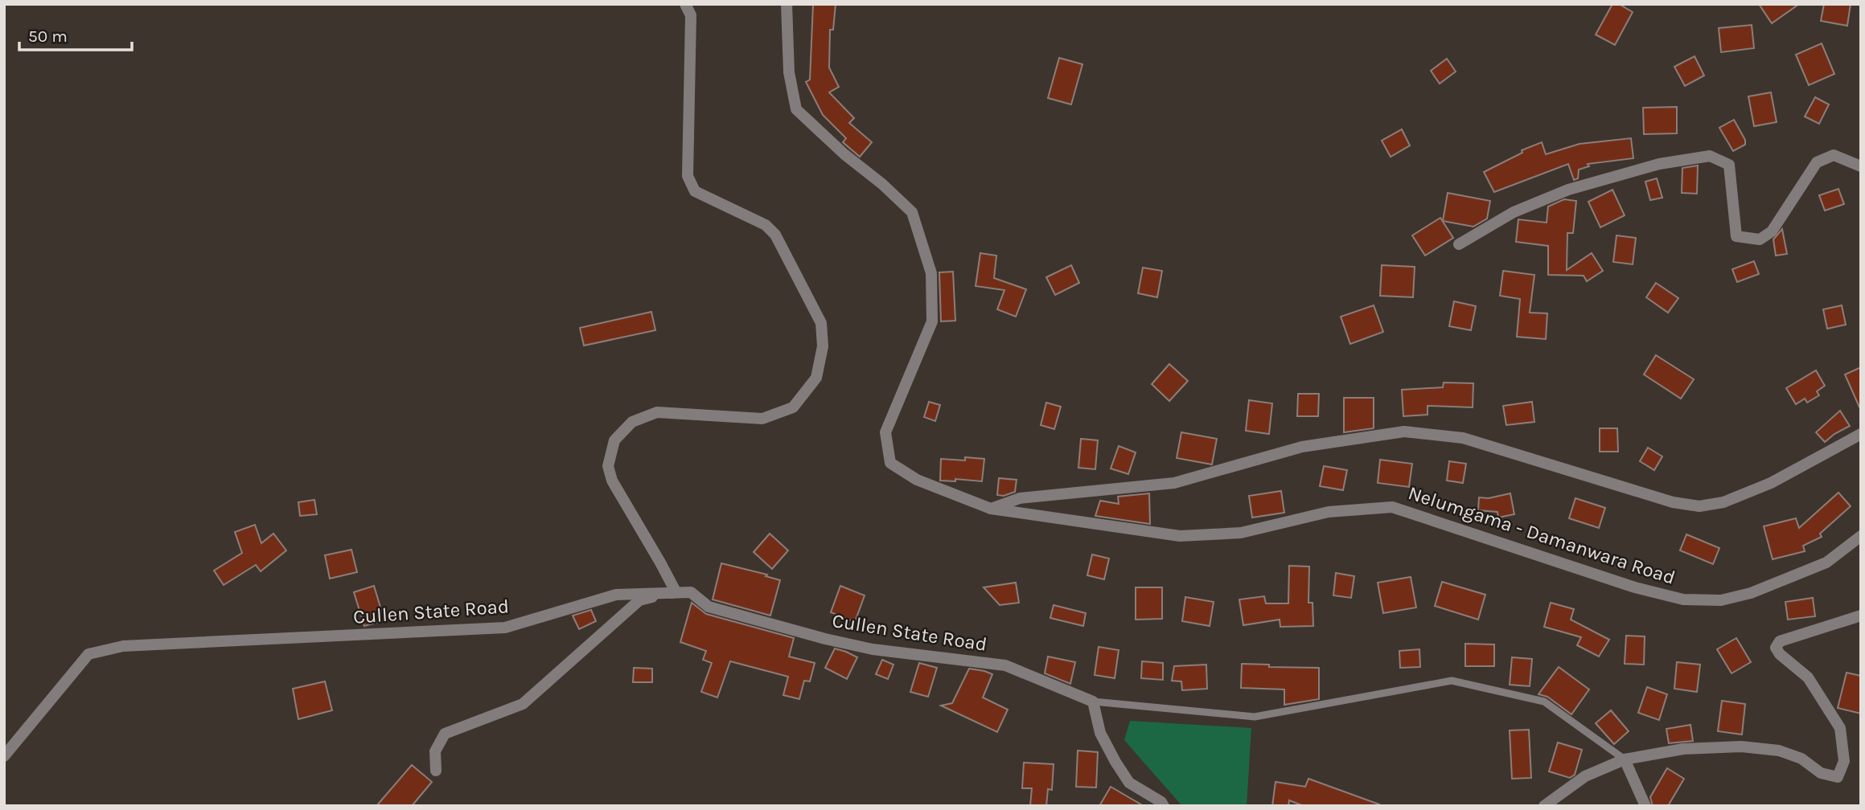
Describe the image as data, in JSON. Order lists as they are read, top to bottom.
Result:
{
  "streets": {
    "street": ["Nelumgama - Damanwara Road", "Cullen State Road"]
  },
  "scale_bar": "50 m"
}
